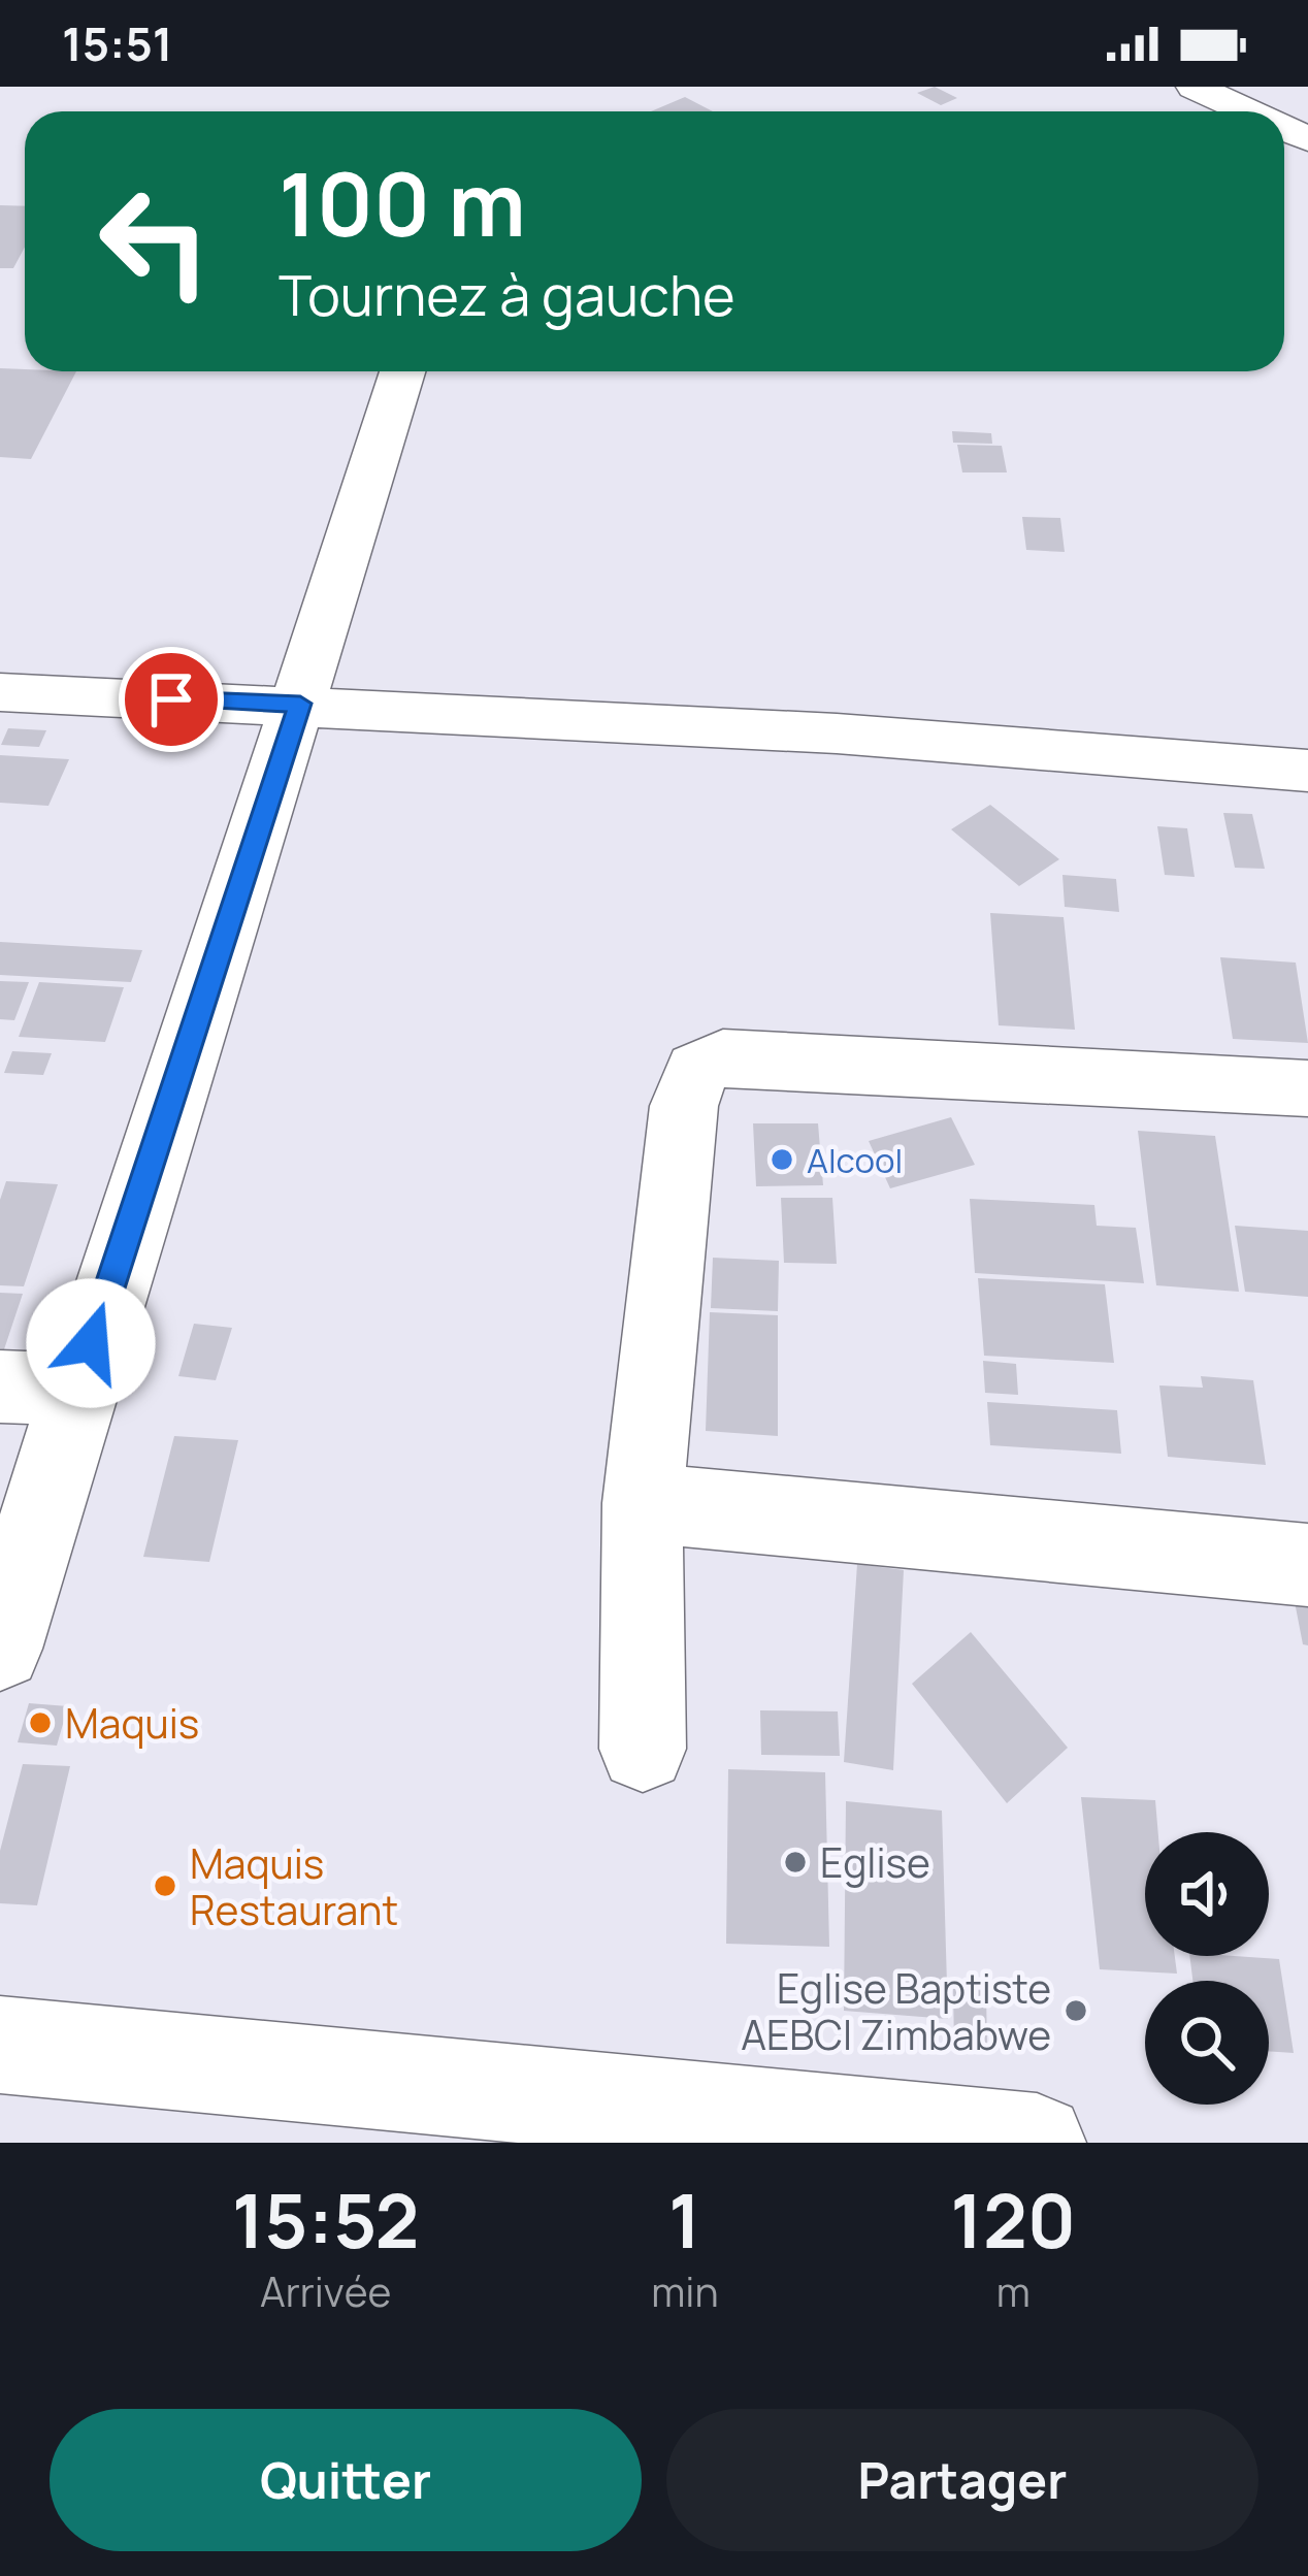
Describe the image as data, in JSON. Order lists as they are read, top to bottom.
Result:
{
  "places": [
    "Alcool",
    "Maquis",
    "Eglise",
    "Maquis Restaurant",
    "Eglise Baptiste AEBCI Zimbabwe"
  ],
  "page": {
    "status": "15:51",
    "turn": ["100 m", "Tournez à gauche"],
    "eta": [
      "15:52",
      "Arrivée",
      "1",
      "min",
      "120",
      "m"
    ],
    "buttons": ["Quitter", "Partager"]
  }
}
